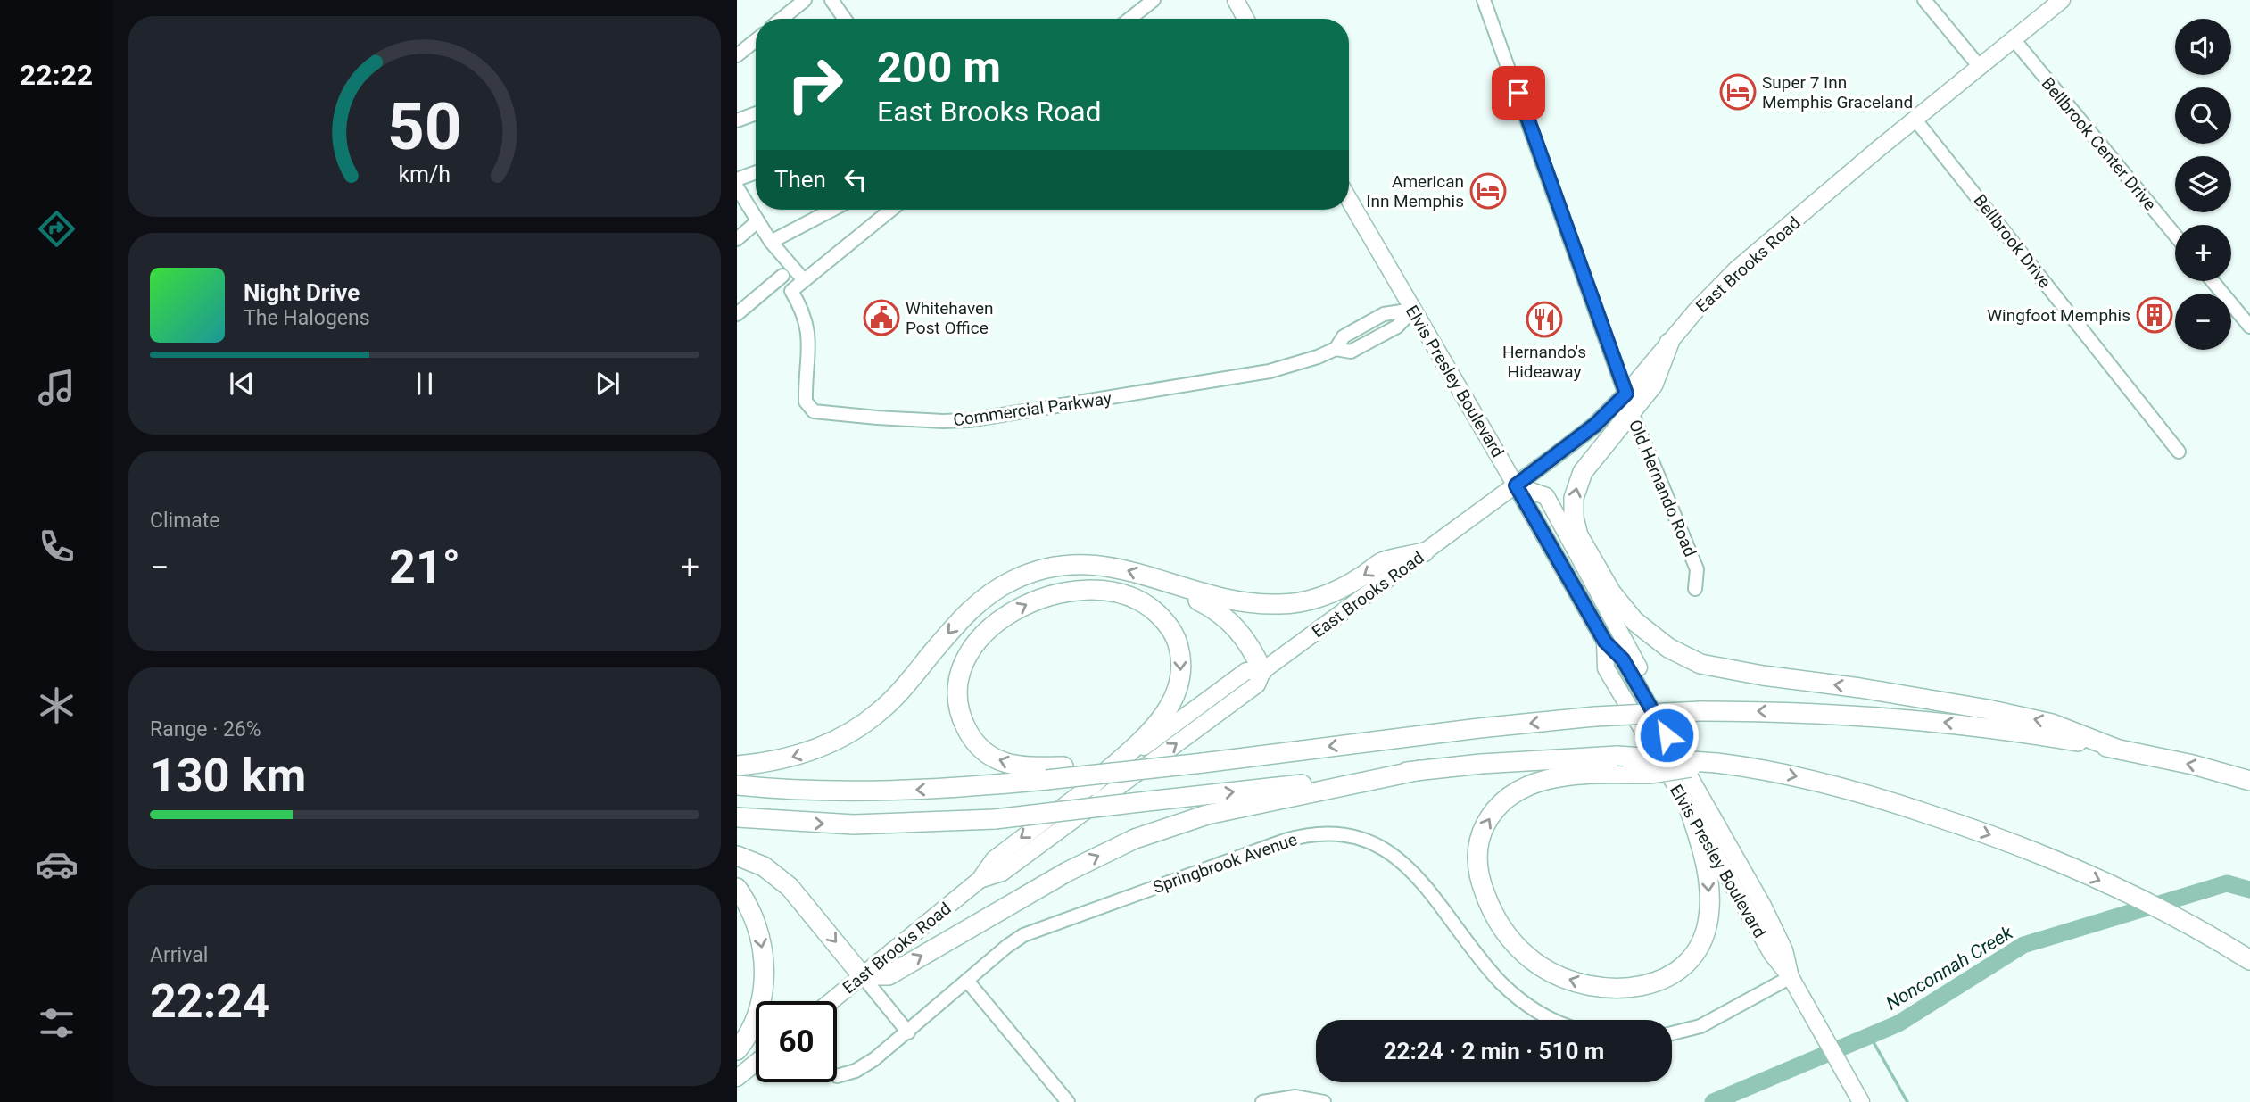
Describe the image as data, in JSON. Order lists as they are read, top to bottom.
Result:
{
  "streets": {
    "main road": ["East Brooks Road", "Elvis Presley Boulevard"],
    "street": [
      "Bellbrook Center Drive",
      "Bellbrook Drive",
      "Commercial Parkway",
      "Old Hernando Road",
      "Springbrook Avenue"
    ]
  },
  "crossings": [
    ["Bellbrook Center Drive", "East Brooks Road"],
    ["Bellbrook Drive", "East Brooks Road"],
    ["East Brooks Road", "Elvis Presley Boulevard"],
    ["East Brooks Road", "Old Hernando Road"],
    ["Elvis Presley Boulevard", "Commercial Parkway"]
  ],
  "water": ["Nonconnah Creek"],
  "places": {
    "hotel": ["Super 7 Inn Memphis Graceland", "American Inn Memphis"],
    "building": ["Wingfoot Memphis"],
    "public building": ["Whitehaven Post Office"],
    "restaurant": ["Hernando's Hideaway"]
  },
  "page": {
    "tabs": "22:22",
    "map_buttons": ["+", "−"],
    "turn": ["200 m", "East Brooks Road"],
    "then": "Then",
    "song": ["Night Drive", "The Halogens"],
    "tile": [
      "Climate",
      ["Range · 26%", "130 km"],
      ["Arrival", "22:24"]
    ],
    "heat": ["−", "21°", "+"],
    "limit": "60",
    "trip": "22:24 · 2 min · 510 m",
    "gauge": ["50", "km/h"]
  }
}
